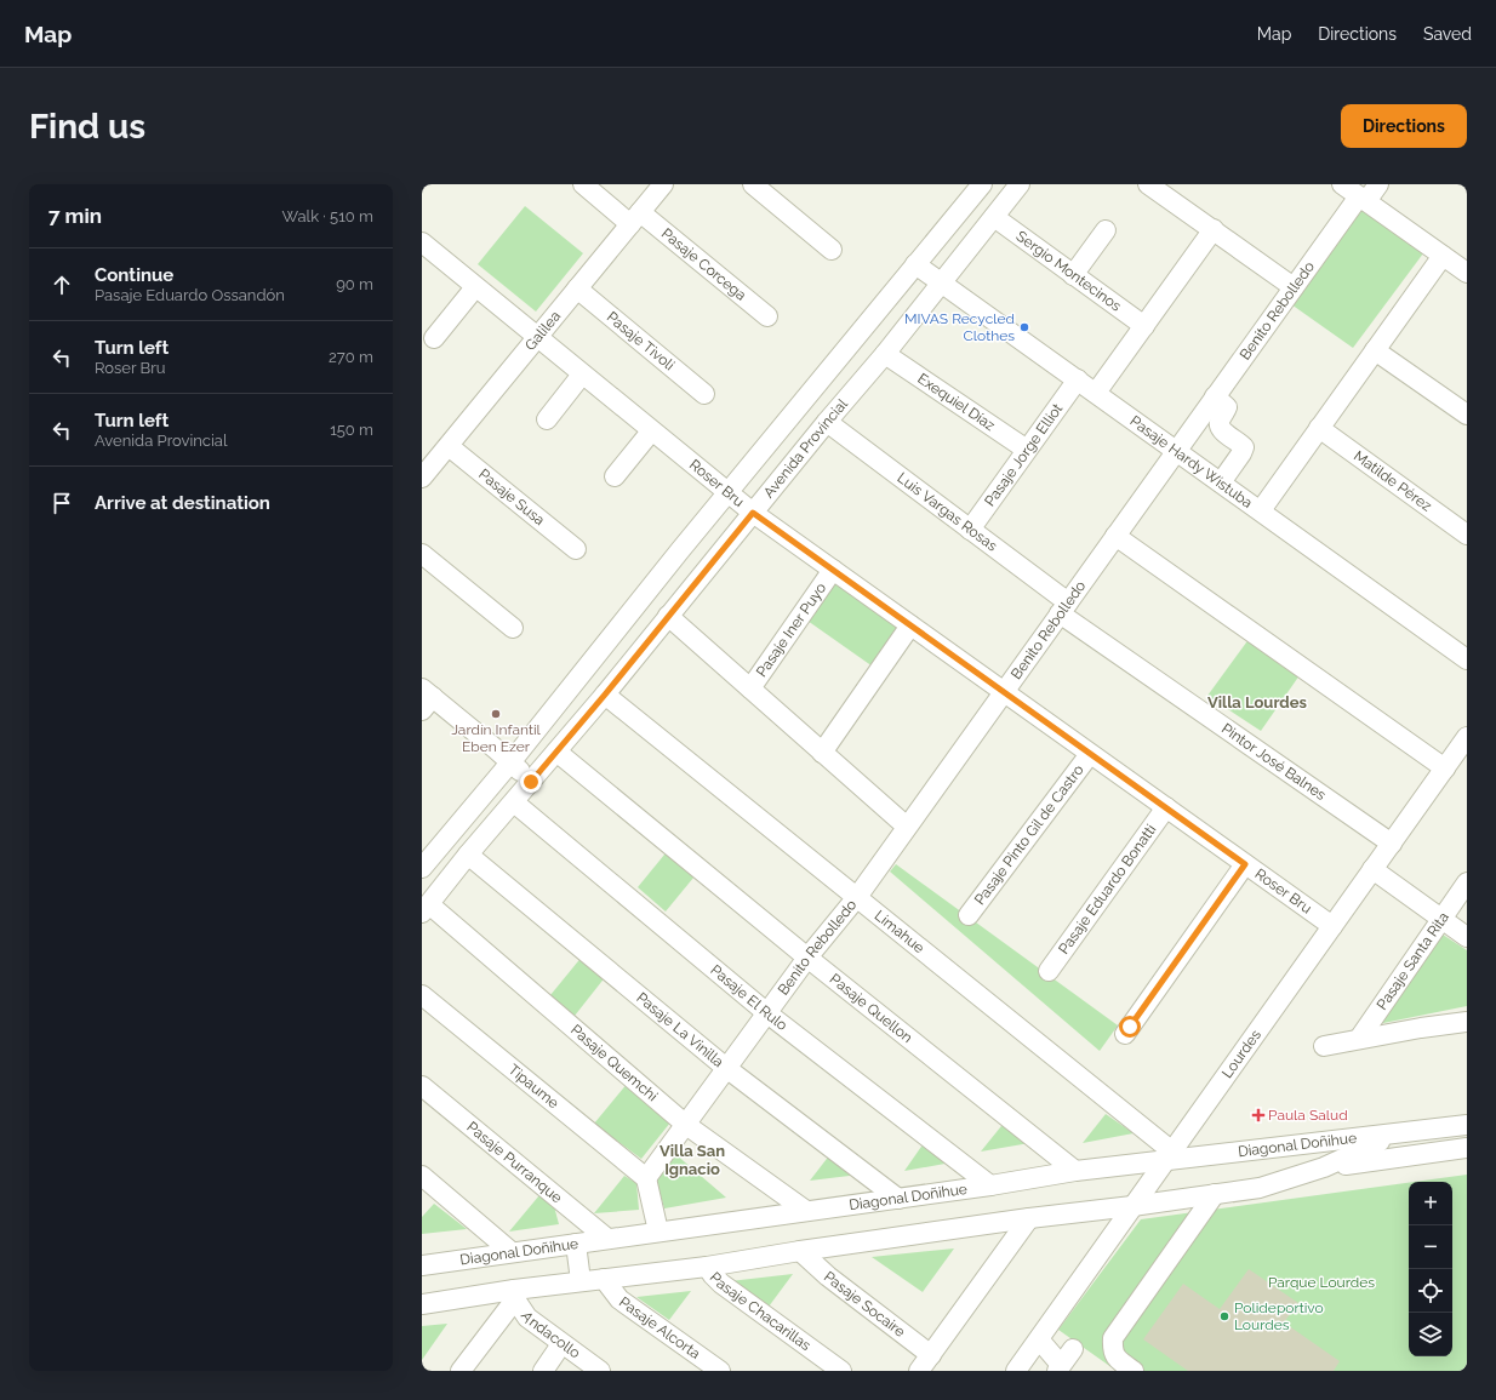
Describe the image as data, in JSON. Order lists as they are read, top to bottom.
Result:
{
  "streets": {
    "street": [
      "Pasaje Corcega",
      "Sergio Montecinos",
      "Benito Rebolledo",
      "Galilea",
      "Pasaje Tivoli",
      "Exequiel Díaz",
      "Avenida Provincial",
      "Pasaje Jorge Elliot",
      "Pasaje Hardy Wistuba",
      "Matilde Pérez",
      "Roser Bru",
      "Pasaje Susa",
      "Luis Vargas Rosas",
      "Pasaje Iner Puyo",
      "Pintor José Balnes",
      "Pasaje Pinto Gil de Castro",
      "Pasaje Eduardo Bonatti",
      "Limahue",
      "Pasaje Santa Rita",
      "Pasaje El Rulo",
      "Pasaje Quellon",
      "Pasaje La Vinilla",
      "Lourdes",
      "Pasaje Quemchi",
      "Tipaume",
      "Diagonal Doñihue",
      "Pasaje Purranque",
      "Pasaje Socaire",
      "Pasaje Chacarillas",
      "Pasaje Alcorta",
      "Andacollo"
    ]
  },
  "crossings": [
    ["Pasaje Corcega", "Galilea"],
    ["Sergio Montecinos", "Avenida Provincial"],
    ["Benito Rebolledo", "Pasaje Hardy Wistuba"],
    ["Benito Rebolledo", "Roser Bru"],
    ["Benito Rebolledo", "Luis Vargas Rosas"],
    ["Benito Rebolledo", "Pintor José Balnes"],
    ["Benito Rebolledo", "Limahue"],
    ["Benito Rebolledo", "Pasaje El Rulo"],
    ["Benito Rebolledo", "Pasaje Quellon"],
    ["Benito Rebolledo", "Pasaje La Vinilla"],
    ["Benito Rebolledo", "Pasaje Quemchi"],
    ["Benito Rebolledo", "Tipaume"],
    ["Galilea", "Pasaje Tivoli"],
    ["Galilea", "Roser Bru"],
    ["Galilea", "Pasaje Susa"],
    ["Exequiel Díaz", "Avenida Provincial"],
    ["Exequiel Díaz", "Pasaje Jorge Elliot"],
    ["Avenida Provincial", "Pasaje Hardy Wistuba"],
    ["Avenida Provincial", "Roser Bru"],
    ["Avenida Provincial", "Luis Vargas Rosas"],
    ["Avenida Provincial", "Limahue"],
    ["Avenida Provincial", "Pasaje El Rulo"],
    ["Avenida Provincial", "Pasaje Quellon"],
    ["Avenida Provincial", "Pasaje La Vinilla"],
    ["Avenida Provincial", "Pasaje Quemchi"],
    ["Pasaje Jorge Elliot", "Pasaje Hardy Wistuba"],
    ["Pasaje Jorge Elliot", "Luis Vargas Rosas"],
    ["Roser Bru", "Pasaje Iner Puyo"],
    ["Roser Bru", "Pasaje Pinto Gil de Castro"],
    ["Roser Bru", "Pasaje Eduardo Bonatti"],
    ["Roser Bru", "Lourdes"],
    ["Luis Vargas Rosas", "Pintor José Balnes"],
    ["Pintor José Balnes", "Lourdes"],
    ["Limahue", "Lourdes"],
    ["Limahue", "Diagonal Doñihue"],
    ["Pasaje El Rulo", "Diagonal Doñihue"],
    ["Pasaje Quellon", "Diagonal Doñihue"],
    ["Pasaje La Vinilla", "Diagonal Doñihue"],
    ["Lourdes", "Diagonal Doñihue"],
    ["Pasaje Quemchi", "Diagonal Doñihue"],
    ["Diagonal Doñihue", "Pasaje Purranque"],
    ["Diagonal Doñihue", "Pasaje Socaire"],
    ["Diagonal Doñihue", "Pasaje Chacarillas"],
    ["Diagonal Doñihue", "Pasaje Alcorta"],
    ["Diagonal Doñihue", "Andacollo"]
  ],
  "districts": ["Villa Lourdes", "Villa San Ignacio"],
  "parks": ["Parque Lourdes"],
  "places": {
    "other": ["MIVAS Recycled Clothes", "Jardín Infantil Eben Ezer", "Polideportivo Lourdes"],
    "health": ["Paula Salud"]
  },
  "page": {
    "header": "Map",
    "nav": ["Map", "Directions", "Saved"],
    "buttons": "Directions",
    "title": "Find us",
    "heading": ["7 min", "Walk · 510 m"],
    "list": [
      ["Continue", "Pasaje Eduardo Ossandón", "90 m"],
      ["Turn left", "Roser Bru", "270 m"],
      ["Turn left", "Avenida Provincial", "150 m"],
      "Arrive at destination"
    ],
    "map_buttons": ["+", "−"]
  }
}
